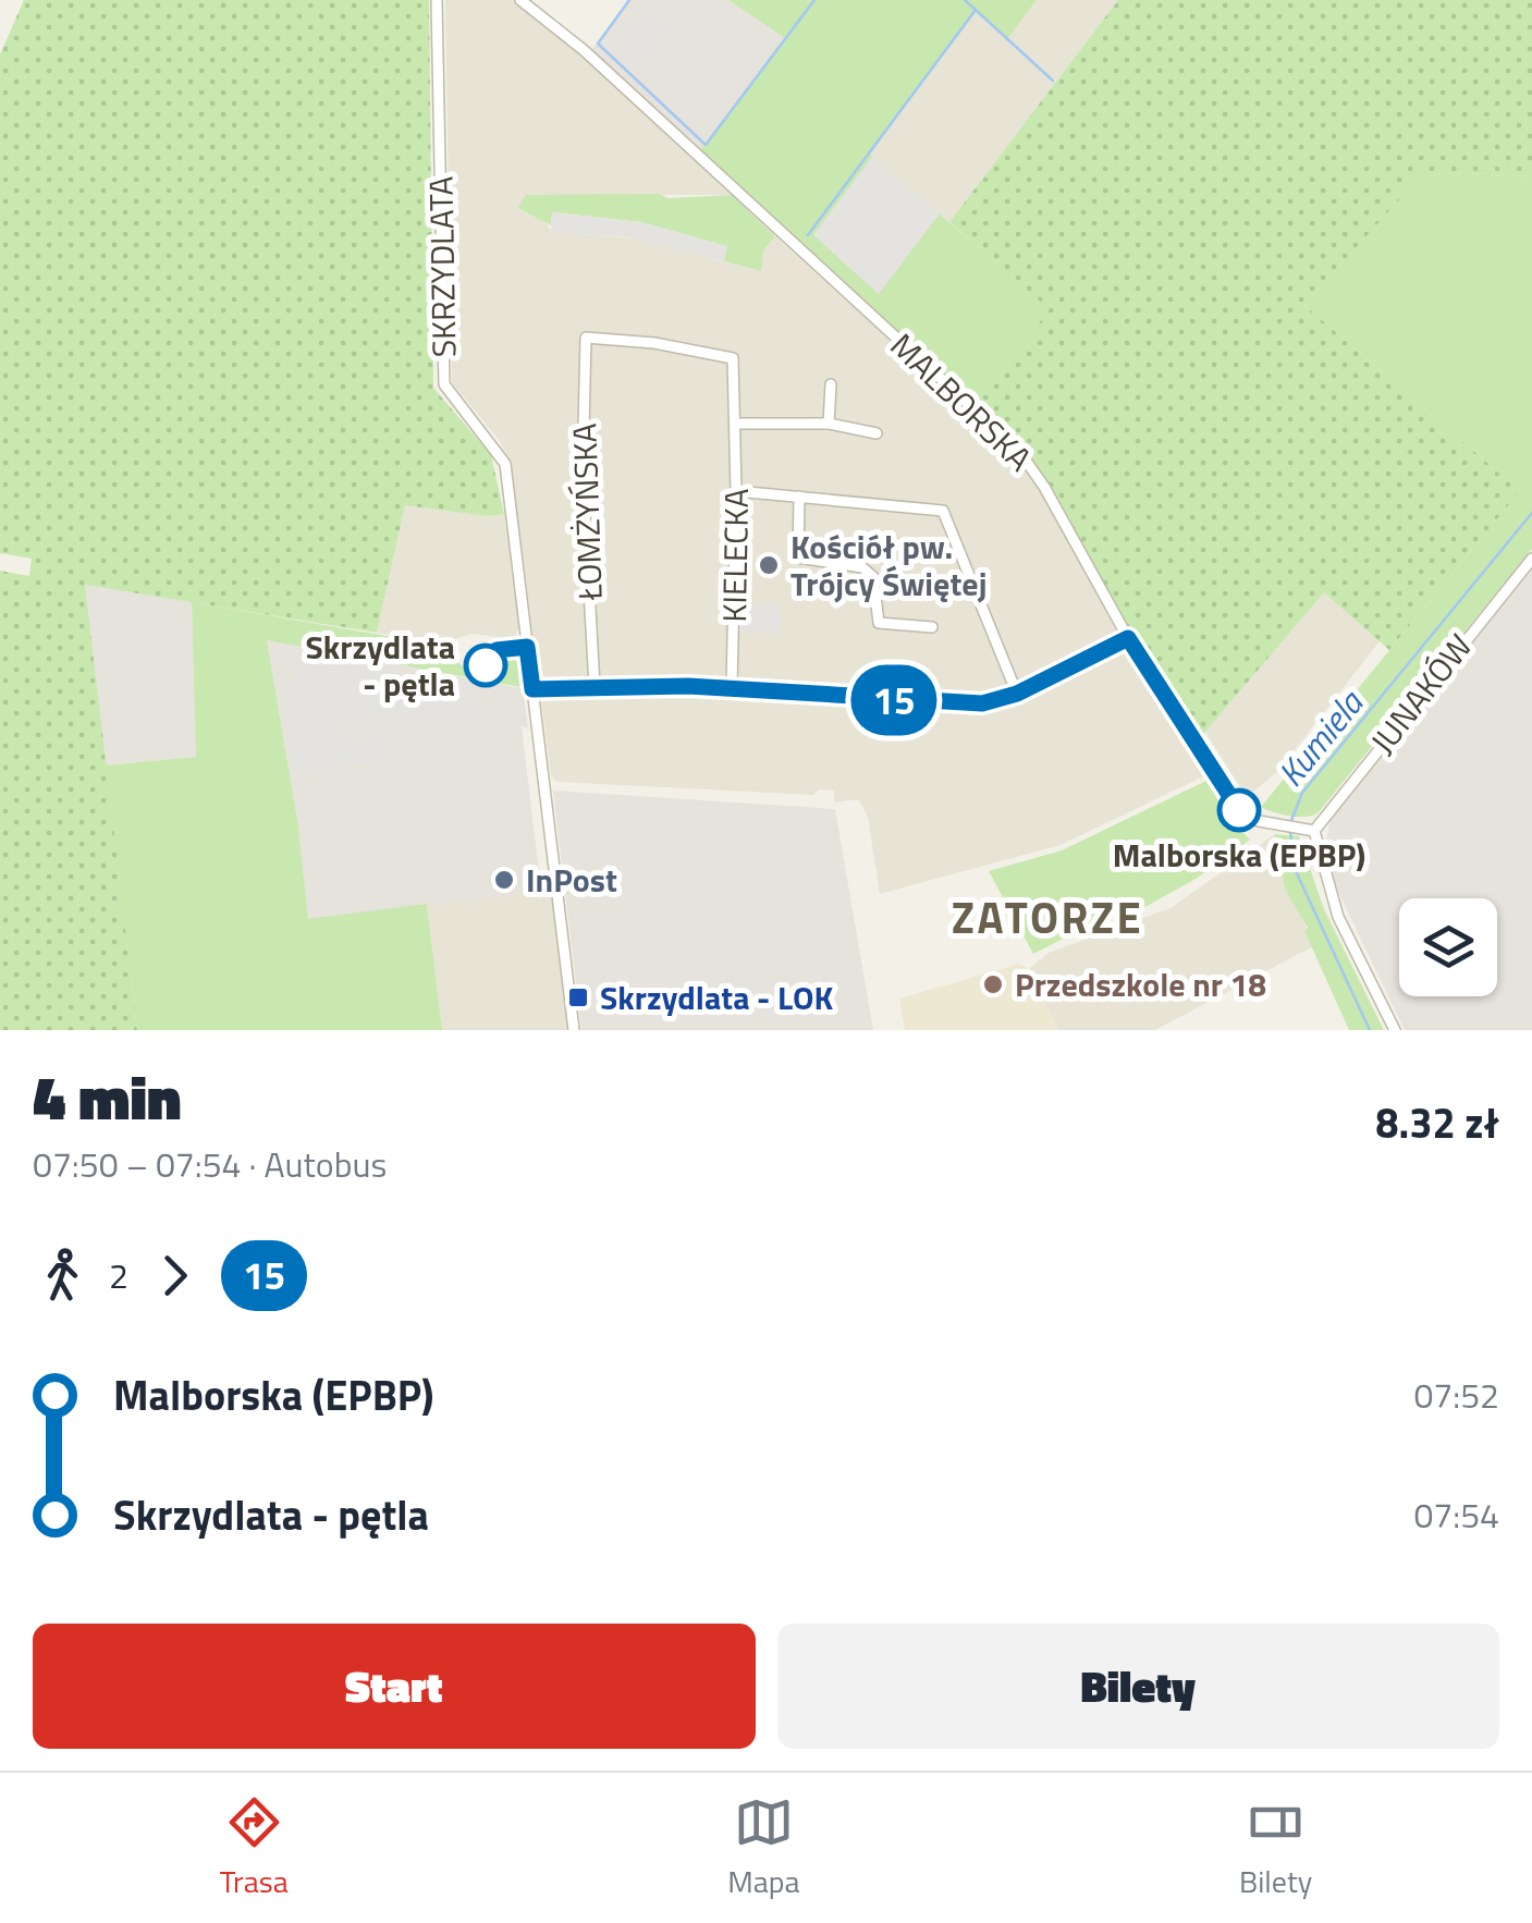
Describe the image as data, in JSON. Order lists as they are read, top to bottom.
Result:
{
  "streets": {
    "street": [
      "SKRZYDLATA",
      "MALBORSKA",
      "ŁOMŻYŃSKA",
      "KIELECKA",
      "JUNAKÓW"
    ]
  },
  "crossings": [
    ["MALBORSKA", "JUNAKÓW"],
    ["ŁOMŻYŃSKA", "KIELECKA"]
  ],
  "districts": ["ZATORZE"],
  "water": ["Kumiela"],
  "places": {
    "other": [
      "Kościół pw. Trójcy Świętej",
      "Skrzydlata - pętla",
      "Malborska (EPBP)",
      "InPost",
      "Przedszkole nr 18"
    ],
    "transit": ["Skrzydlata - LOK"]
  },
  "lines": ["bus line 15"],
  "page": {
    "on_map": "15",
    "heading": ["4 min", "07:50 – 07:54 · Autobus", "8.32 zł"],
    "legs": ["2", "15"],
    "list": [
      {
        "name": "Malborska (EPBP)",
        "value": "07:52"
      },
      {
        "name": "Skrzydlata - pętla",
        "value": "07:54"
      }
    ],
    "buttons": ["Start", "Bilety"],
    "tabs": ["Trasa", "Mapa", "Bilety"]
  }
}
